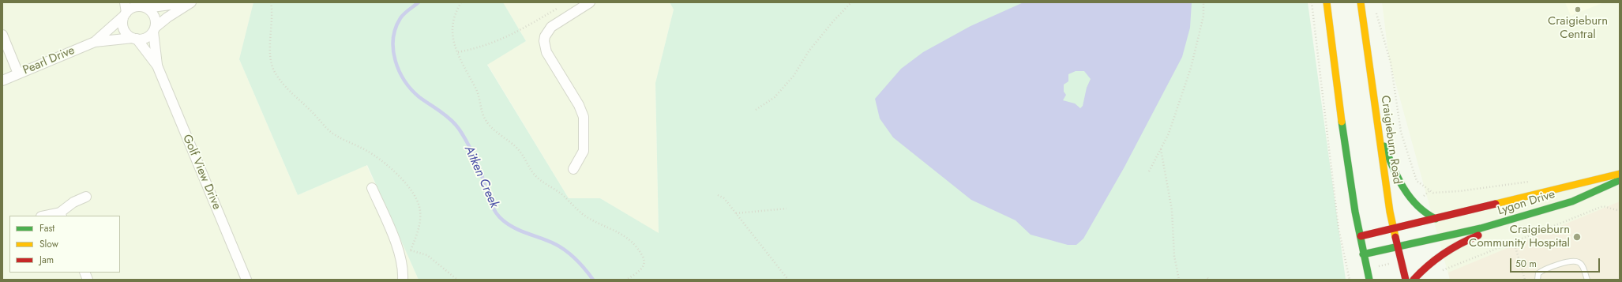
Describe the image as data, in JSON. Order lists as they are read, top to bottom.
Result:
{
  "streets": {
    "street": [
      "Pearl Drive",
      "Craigieburn Road",
      "Golf View Drive",
      "Lygon Drive"
    ]
  },
  "crossings": [
    ["Pearl Drive", "Golf View Drive"],
    ["Craigieburn Road", "Lygon Drive"]
  ],
  "water": ["Aitken Creek"],
  "places": ["Craigieburn Central", "Craigieburn Community Hospital"],
  "legend": ["Fast", "Slow", "Jam"],
  "scale_bar": "50 m"
}
